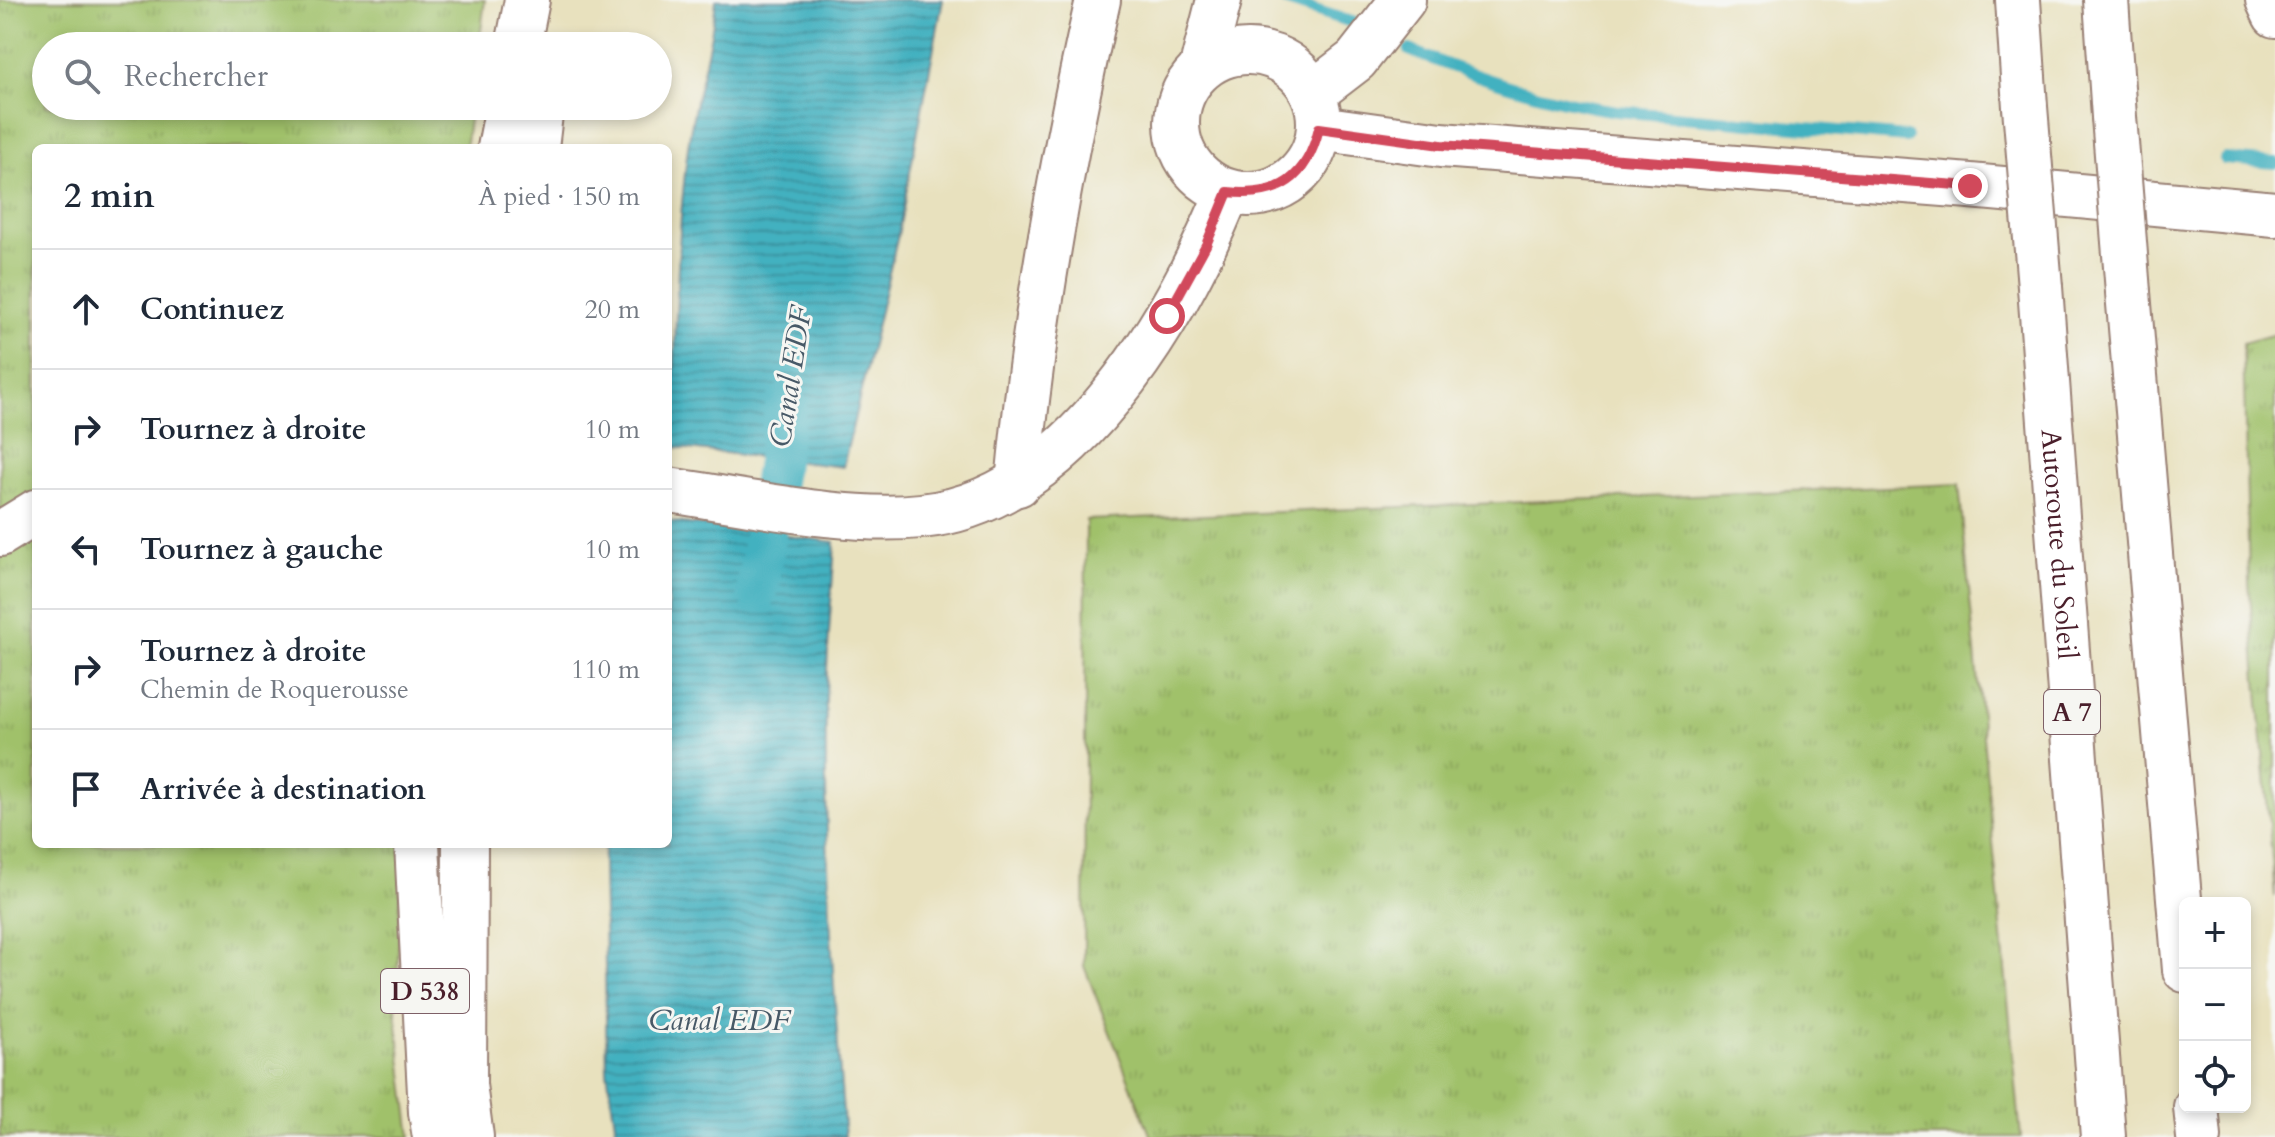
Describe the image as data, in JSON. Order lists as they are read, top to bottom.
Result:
{
  "streets": {
    "main road": ["Autoroute du Soleil", "A 7", "D 538"]
  },
  "water": ["Canal EDF"],
  "page": {
    "search": "Rechercher",
    "heading": ["2 min", "À pied · 150 m"],
    "list": [
      ["Continuez", "20 m"],
      ["Tournez à droite", "10 m"],
      ["Tournez à gauche", "10 m"],
      ["Tournez à droite", "Chemin de Roquerousse", "110 m"],
      "Arrivée à destination"
    ],
    "map_buttons": ["+", "−"]
  }
}
